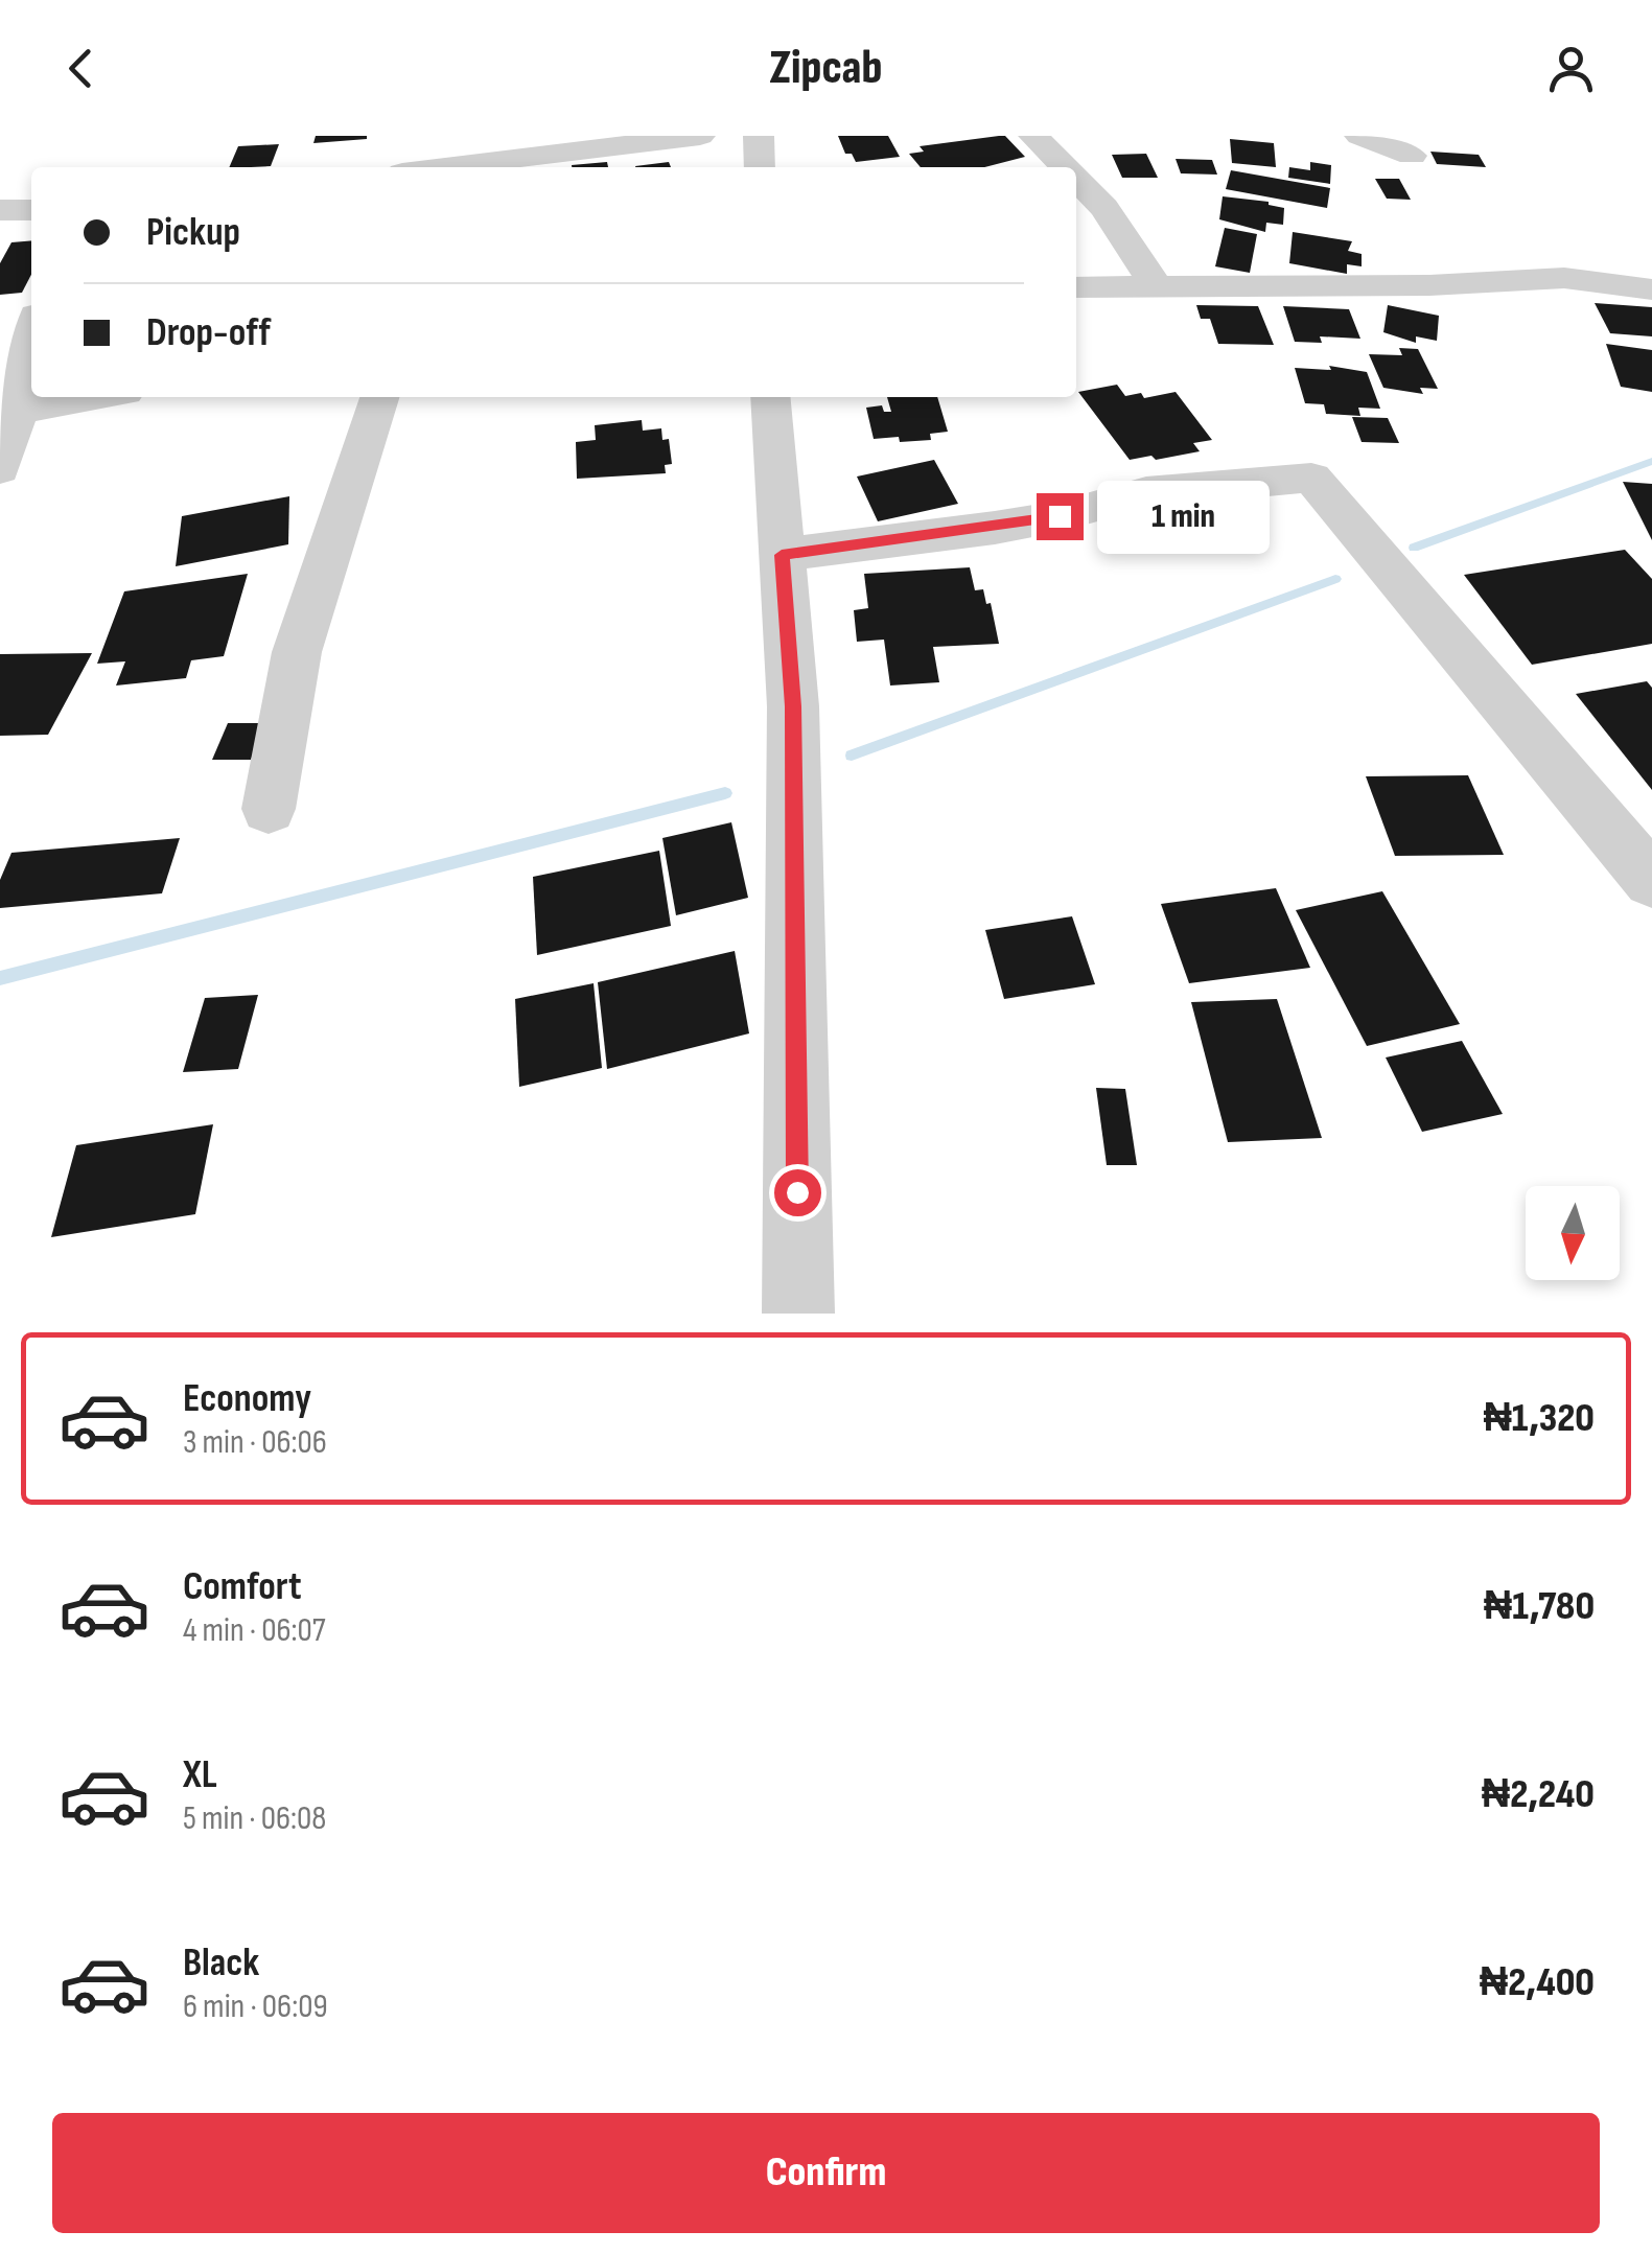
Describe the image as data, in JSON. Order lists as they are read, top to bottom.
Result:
{
  "north": "bottom",
  "page": {
    "header": "Zipcab",
    "banner": ["Pickup", "Drop-off"],
    "bubble": "1 min",
    "list": [
      {
        "name": "Economy",
        "note": "3 min · 06:06",
        "value": "₦1,320"
      },
      {
        "name": "Comfort",
        "note": "4 min · 06:07",
        "value": "₦1,780"
      },
      {
        "name": "XL",
        "note": "5 min · 06:08",
        "value": "₦2,240"
      },
      {
        "name": "Black",
        "note": "6 min · 06:09",
        "value": "₦2,400"
      }
    ],
    "buttons": "Confirm"
  }
}
